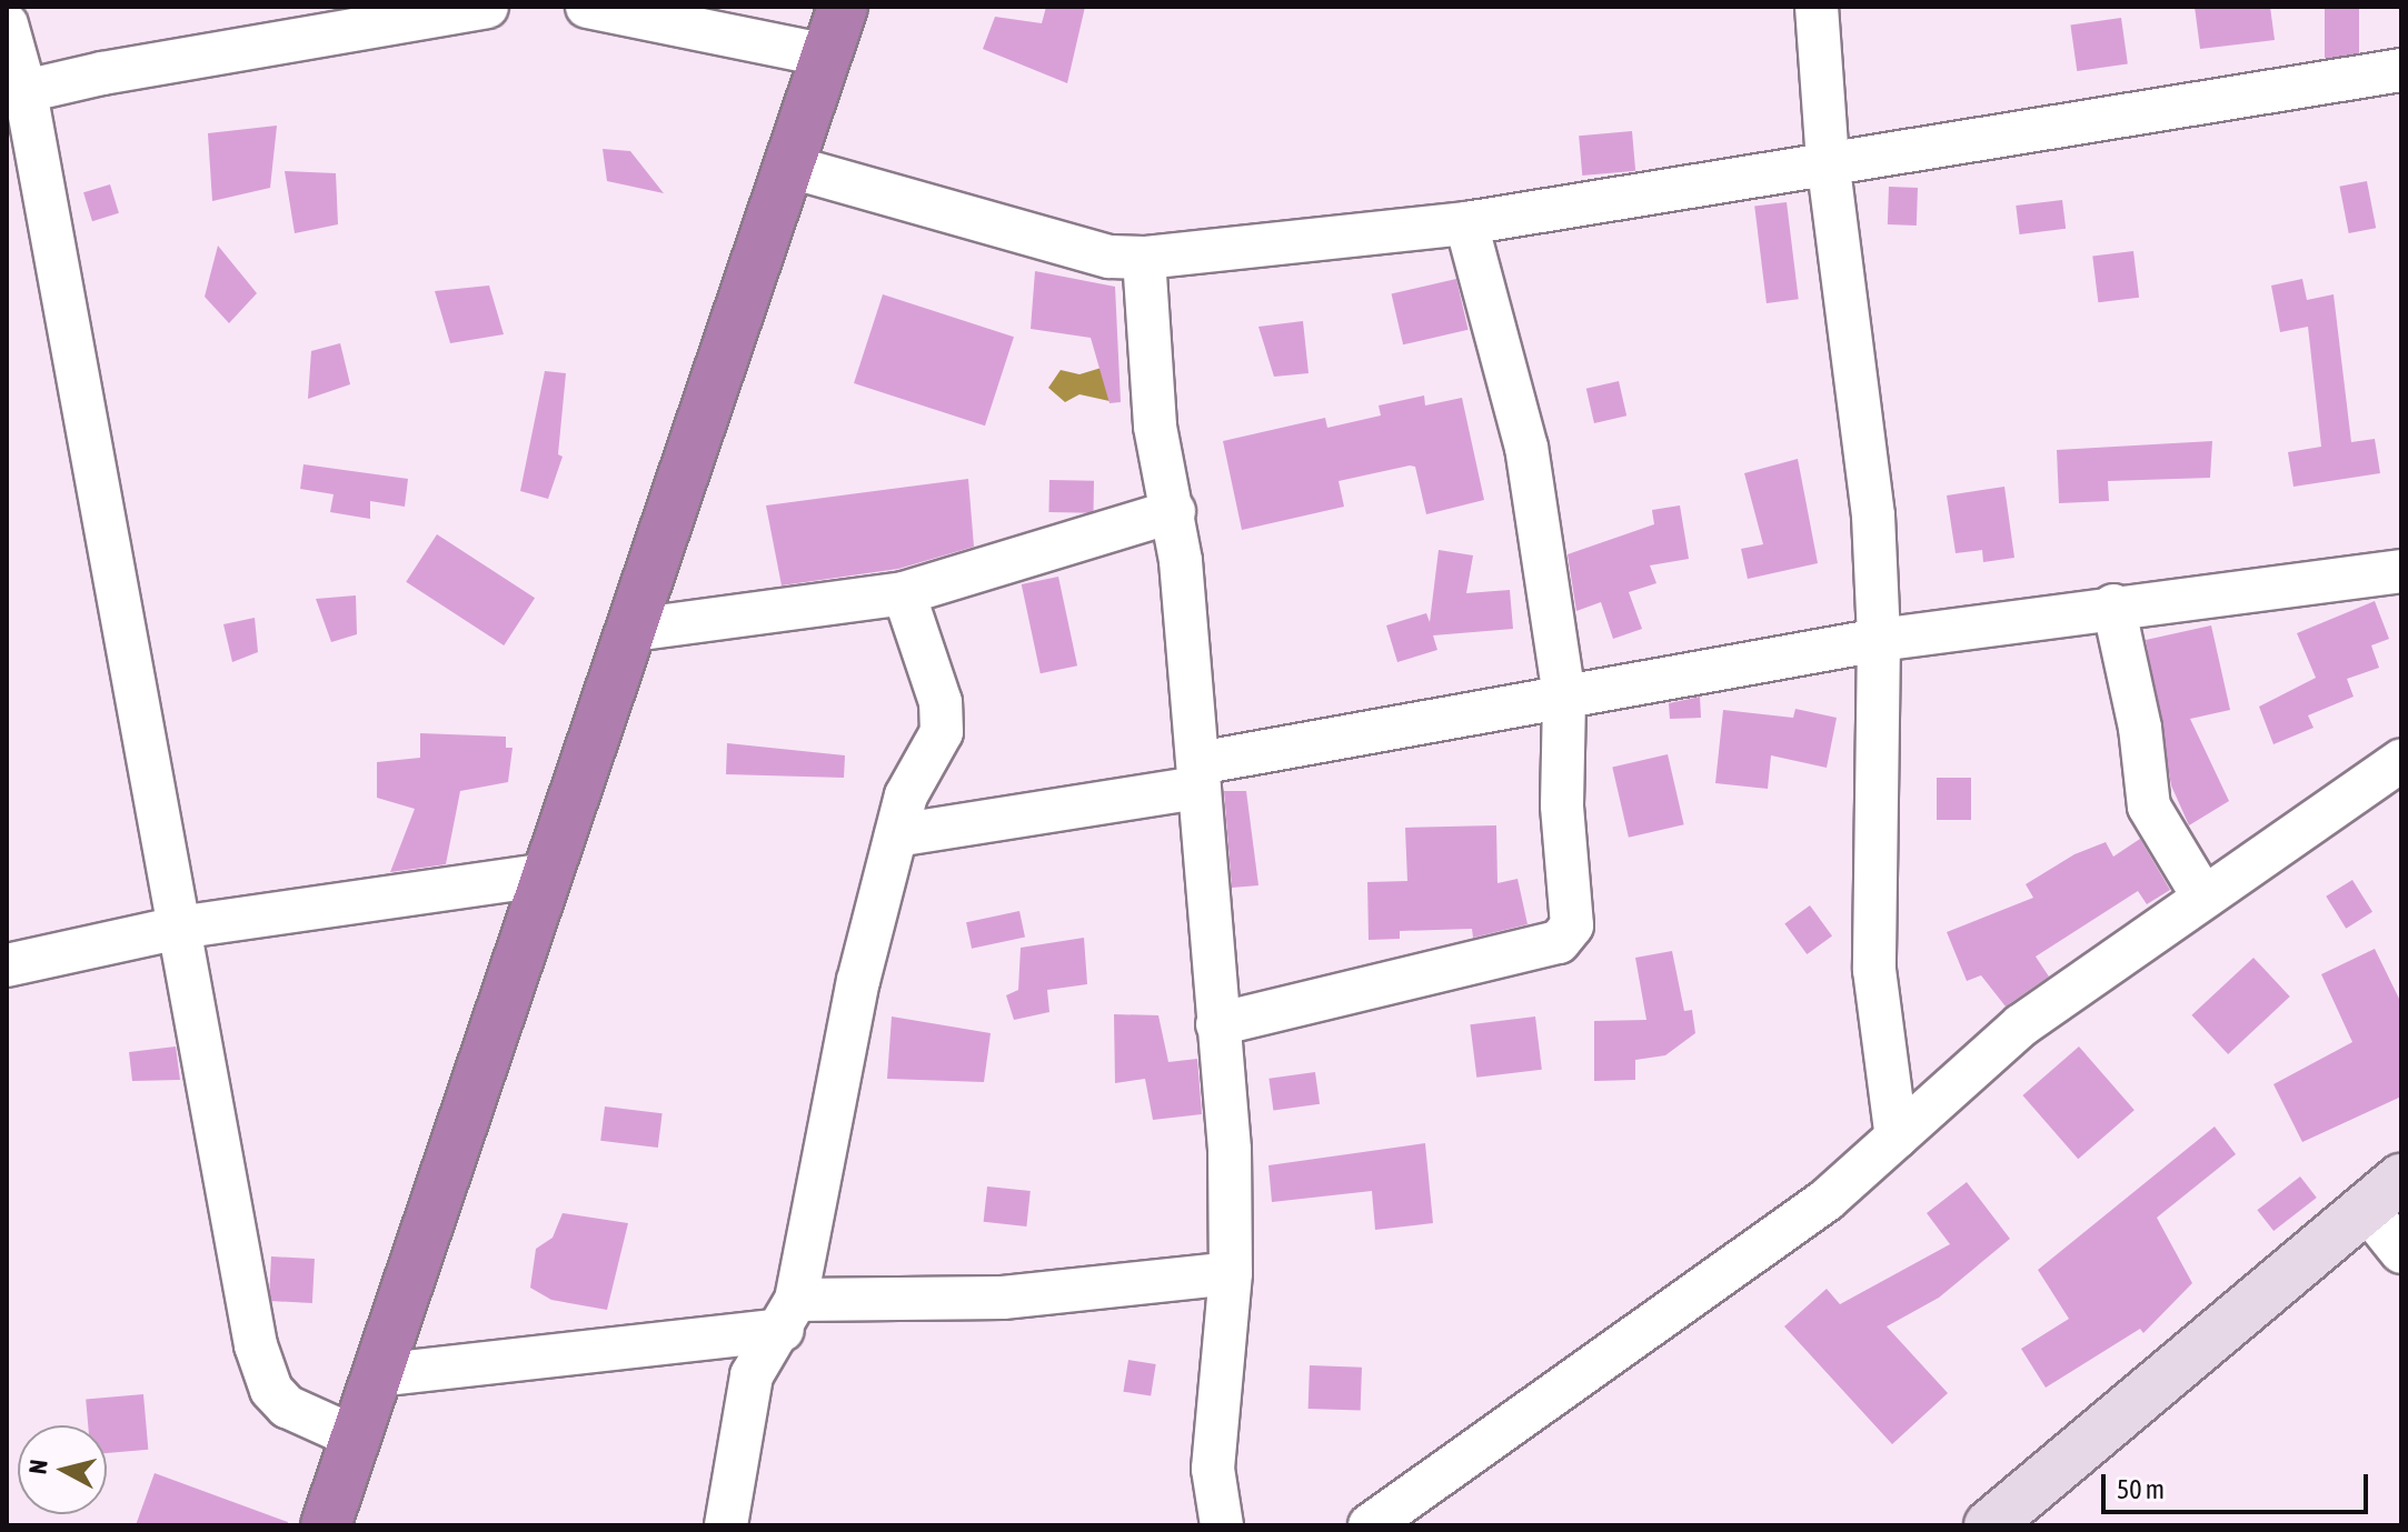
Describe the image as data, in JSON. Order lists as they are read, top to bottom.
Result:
{
  "scale_bar": "50 m",
  "north": "left"
}
